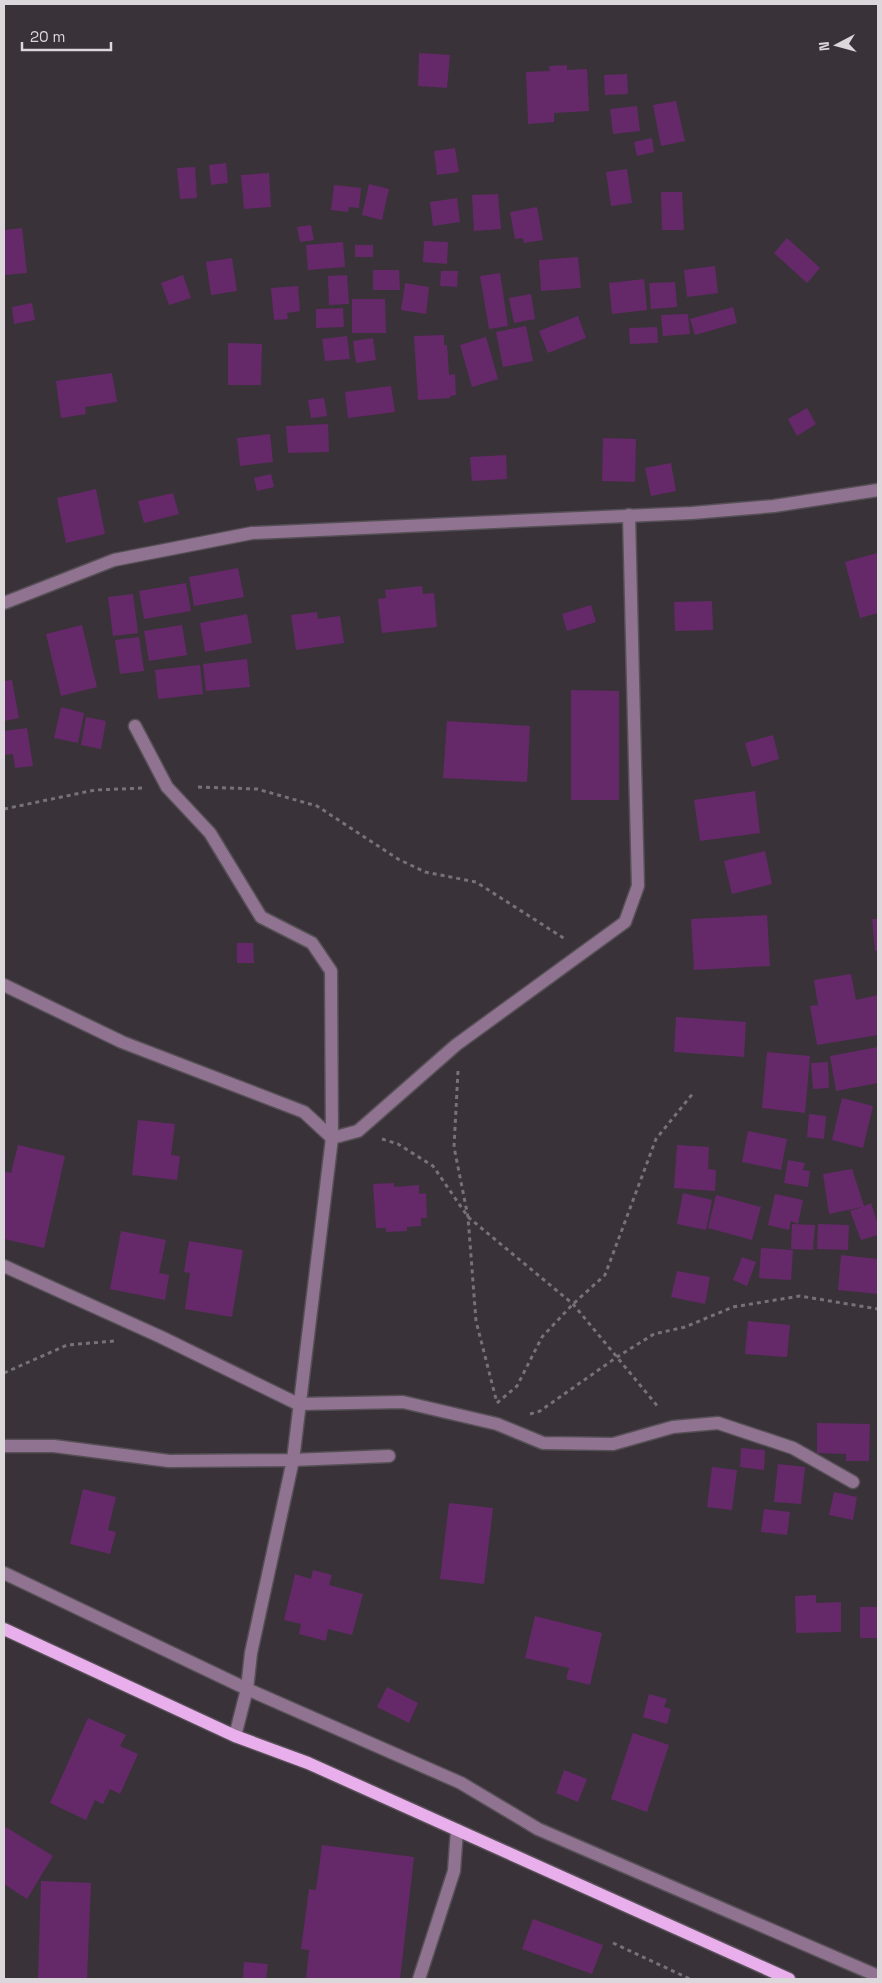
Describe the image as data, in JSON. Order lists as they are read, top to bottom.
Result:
{
  "scale_bar": "20 m",
  "north": "left"
}
